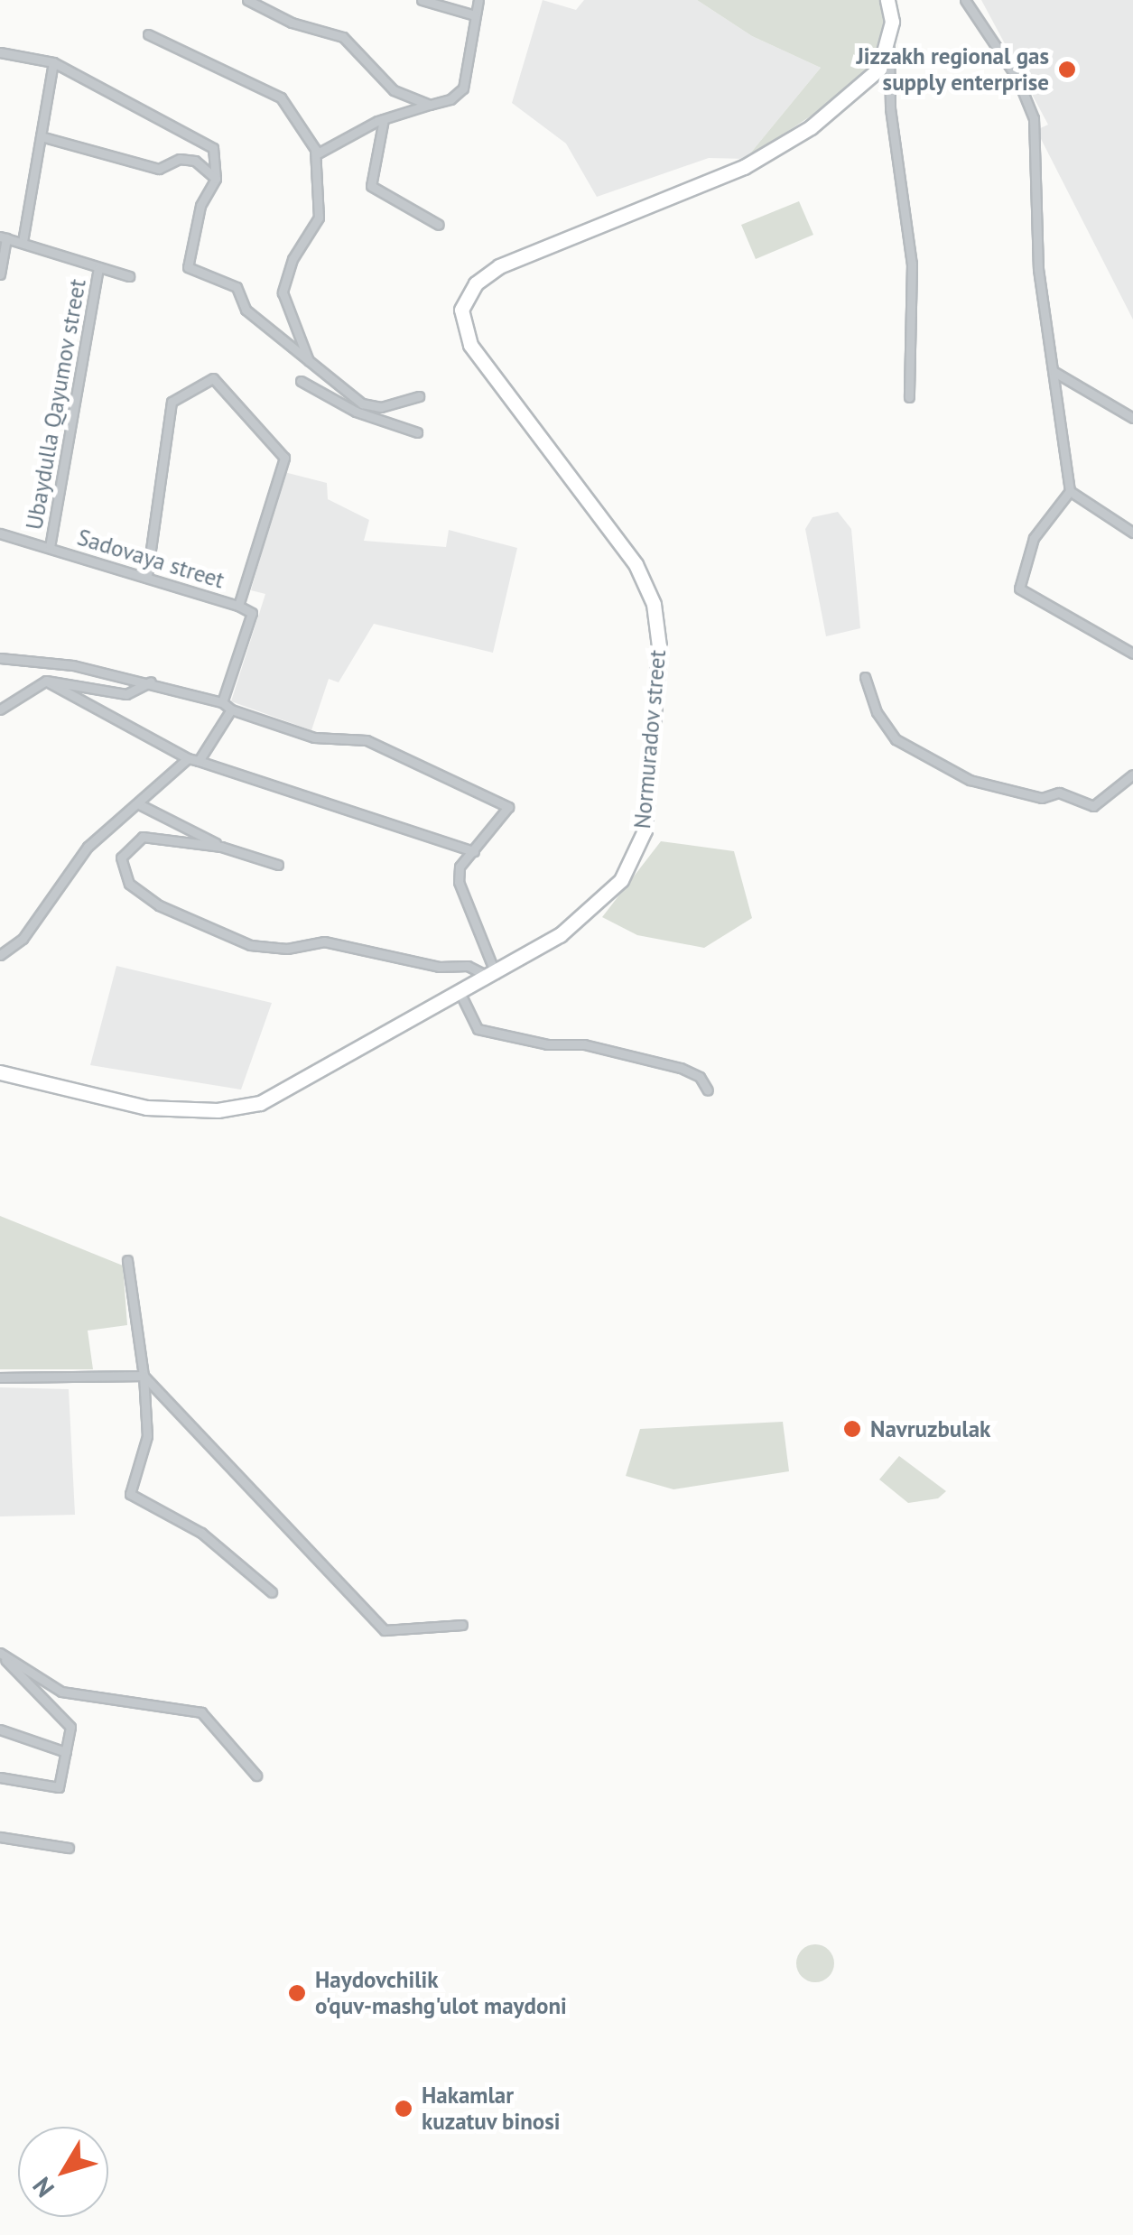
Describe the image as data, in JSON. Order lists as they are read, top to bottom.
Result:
{
  "streets": {
    "main road": ["Normuradov street"],
    "street": ["Ubaydulla Qayumov street", "Sadovaya street"]
  },
  "crossings": [
    ["Ubaydulla Qayumov street", "Sadovaya street"]
  ],
  "places": [
    "Jizzakh regional gas supply enterprise",
    "Navruzbulak",
    "Haydovchilik o'quv-mashg'ulot maydoni",
    "Hakamlar kuzatuv binosi"
  ],
  "north": "bottom left"
}
